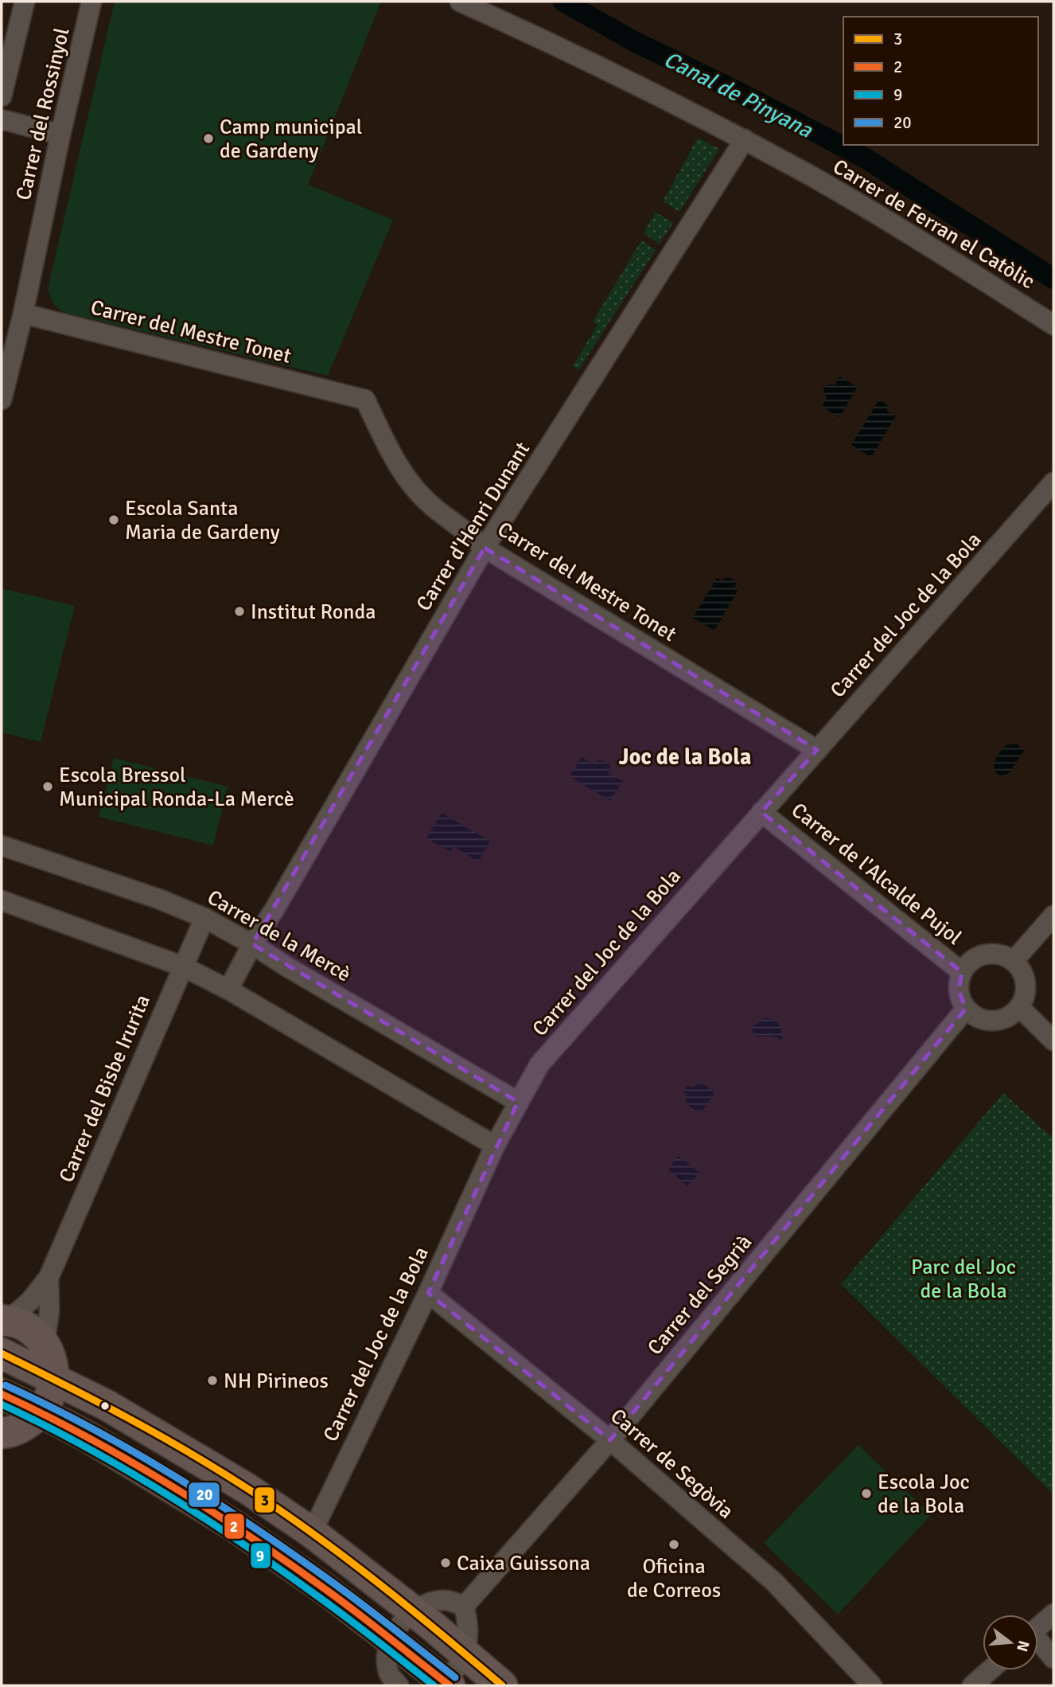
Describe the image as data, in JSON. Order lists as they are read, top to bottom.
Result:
{
  "streets": {
    "street": [
      "Carrer del Rossinyol",
      "Carrer de Ferran el Catòlic",
      "Carrer del Mestre Tonet",
      "Carrer d'Henri Dunant",
      "Carrer del Joc de la Bola",
      "Carrer de l'Alcalde Pujol",
      "Carrer de la Mercè",
      "Carrer del Bisbe Irurita",
      "Carrer del Segrià",
      "Carrer de Segòvia"
    ]
  },
  "crossings": [
    ["Carrer del Rossinyol", "Carrer del Mestre Tonet"],
    ["Carrer de Ferran el Catòlic", "Carrer d'Henri Dunant"],
    ["Carrer del Mestre Tonet", "Carrer d'Henri Dunant"],
    ["Carrer del Mestre Tonet", "Carrer del Joc de la Bola"],
    ["Carrer d'Henri Dunant", "Carrer de la Mercè"],
    ["Carrer del Joc de la Bola", "Carrer de l'Alcalde Pujol"],
    ["Carrer del Joc de la Bola", "Carrer de la Mercè"],
    ["Carrer del Joc de la Bola", "Carrer de Segòvia"],
    ["Carrer de l'Alcalde Pujol", "Carrer del Segrià"],
    ["Carrer de la Mercè", "Carrer del Bisbe Irurita"],
    ["Carrer del Segrià", "Carrer de Segòvia"]
  ],
  "districts": ["Joc de la Bola"],
  "water": ["Canal de Pinyana"],
  "parks": ["Parc del Joc de la Bola"],
  "places": [
    "Camp municipal de Gardeny",
    "Escola Santa Maria de Gardeny",
    "Institut Ronda",
    "Escola Bressol Municipal Ronda-La Mercè",
    "NH Pirineos",
    "Escola Joc de la Bola",
    "Oficina de Correos",
    "Caixa Guissona"
  ],
  "lines": [
    "transit line 3",
    "transit line 20",
    "transit line 2",
    "transit line 9"
  ],
  "legend": [
    "3",
    "2",
    "9",
    "20"
  ],
  "north": "right"
}
